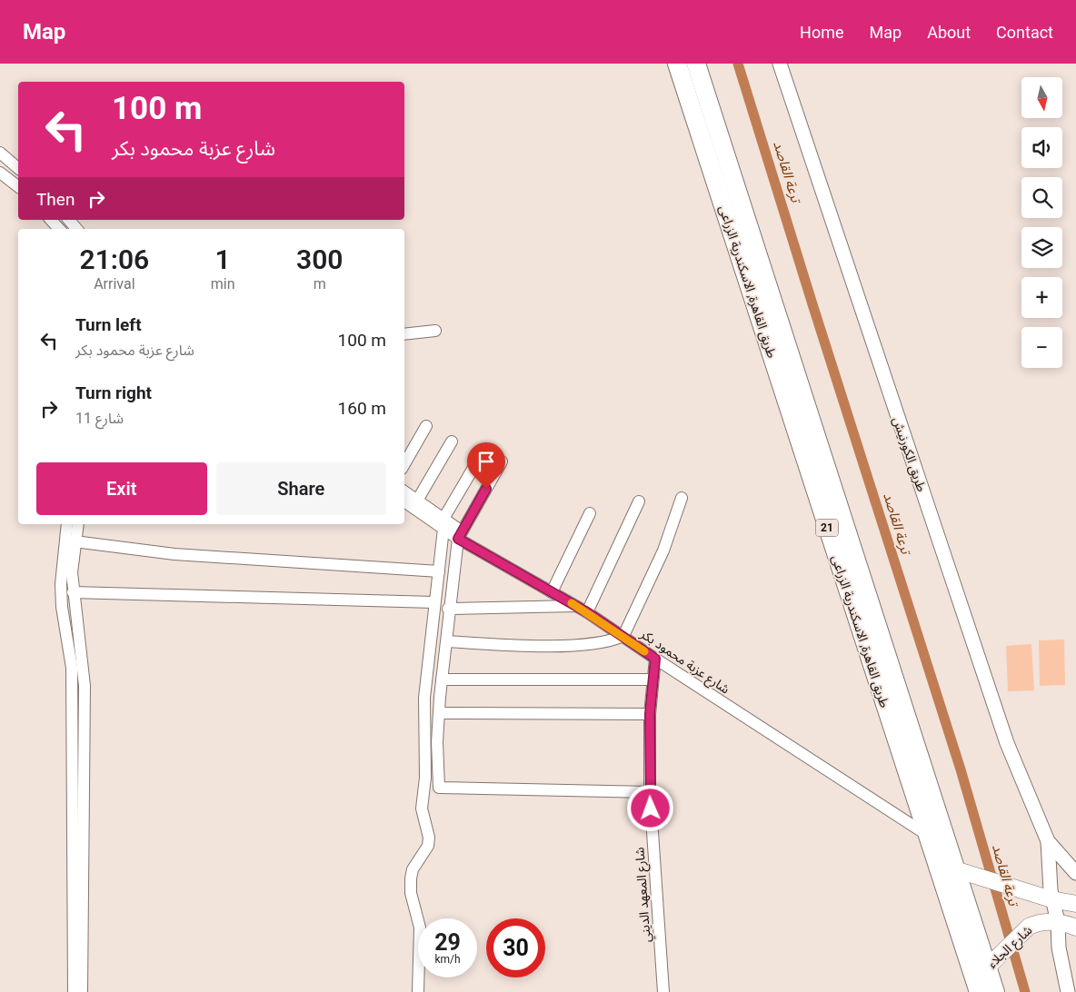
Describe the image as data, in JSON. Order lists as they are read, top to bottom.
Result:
{
  "streets": {
    "highway": ["طريق القاهرة, الاسكندرية الزراعى", "21"],
    "main road": ["شارع الجلاء"],
    "street": ["طريق الكورنيش", "شارع عزبة محمود بكر", "شارع المعهد الديني"]
  },
  "crossings": [
    ["طريق القاهرة, الاسكندرية الزراعى", "شارع عزبة محمود بكر"],
    ["طريق القاهرة, الاسكندرية الزراعى", "شارع الجلاء"],
    ["طريق الكورنيش", "شارع الجلاء"],
    ["شارع عزبة محمود بكر", "شارع المعهد الديني"]
  ],
  "water": ["ترعة القاصد"],
  "north": "bottom",
  "page": {
    "header": "Map",
    "nav": [
      "Home",
      "Map",
      "About",
      "Contact"
    ],
    "map_buttons": ["+", "−"],
    "turn": ["100 m", "شارع عزبة محمود بكر"],
    "then": "Then",
    "eta": [
      "21:06",
      "Arrival",
      "1",
      "min",
      "300",
      "m"
    ],
    "list": [
      {
        "name": "Turn left",
        "note": "شارع عزبة محمود بكر",
        "value": "100 m"
      },
      {
        "name": "Turn right",
        "note": "شارع 11",
        "value": "160 m"
      }
    ],
    "buttons": ["Exit", "Share"],
    "speed": "29 km/h",
    "limit": "30"
  }
}
